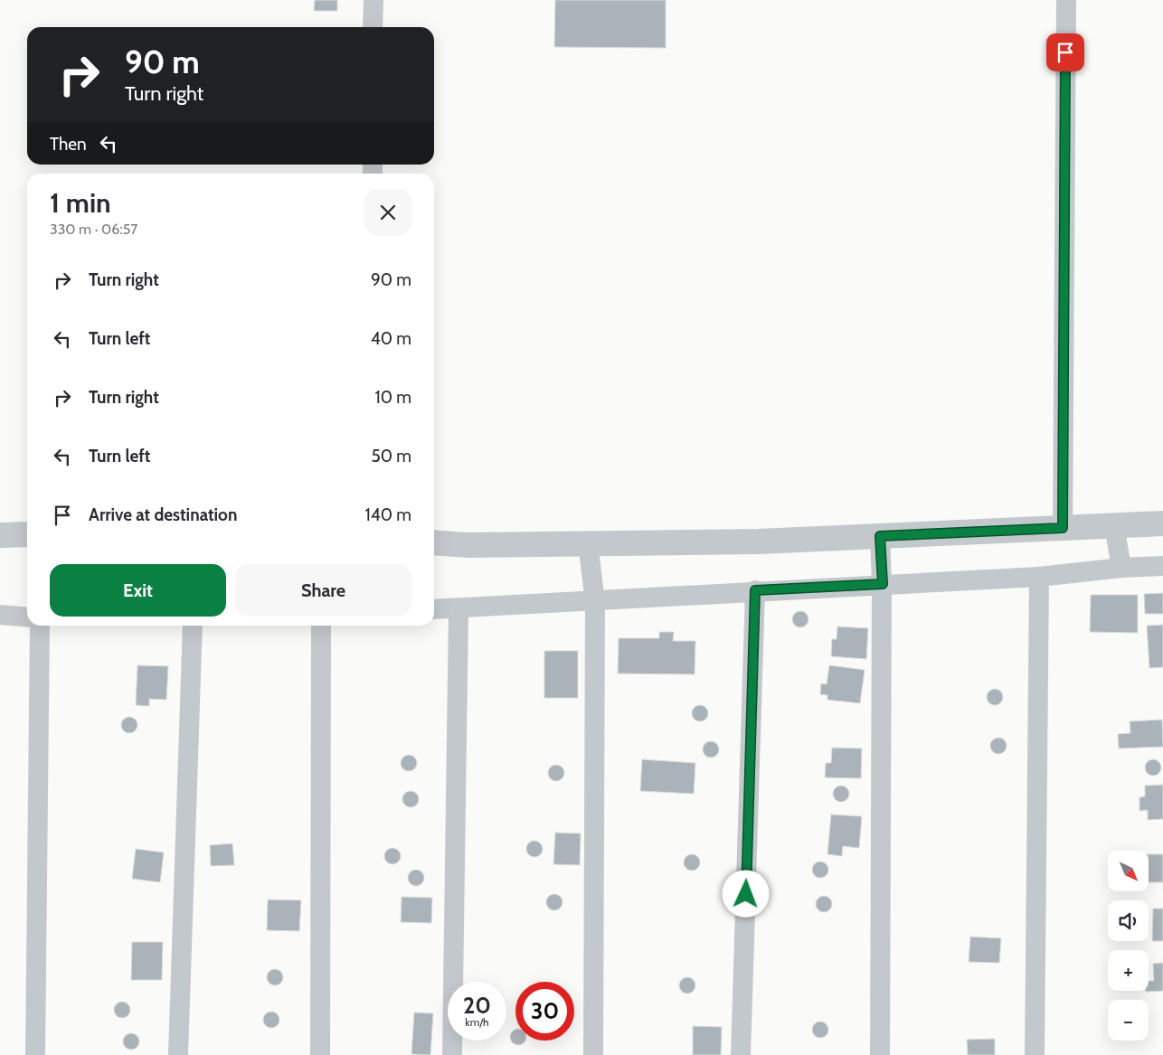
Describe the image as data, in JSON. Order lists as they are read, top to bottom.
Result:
{
  "north": "bottom right",
  "page": {
    "turn": ["90 m", "Turn right"],
    "then": "Then",
    "heading": ["1 min", "330 m · 06:57"],
    "list": [
      {
        "name": "Turn right",
        "value": "90 m"
      },
      {
        "name": "Turn left",
        "value": "40 m"
      },
      {
        "name": "Turn right",
        "value": "10 m"
      },
      {
        "name": "Turn left",
        "value": "50 m"
      },
      {
        "name": "Arrive at destination",
        "value": "140 m"
      }
    ],
    "buttons": ["Exit", "Share"],
    "map_buttons": ["+", "−"],
    "speed": "20 km/h",
    "limit": "30"
  }
}
